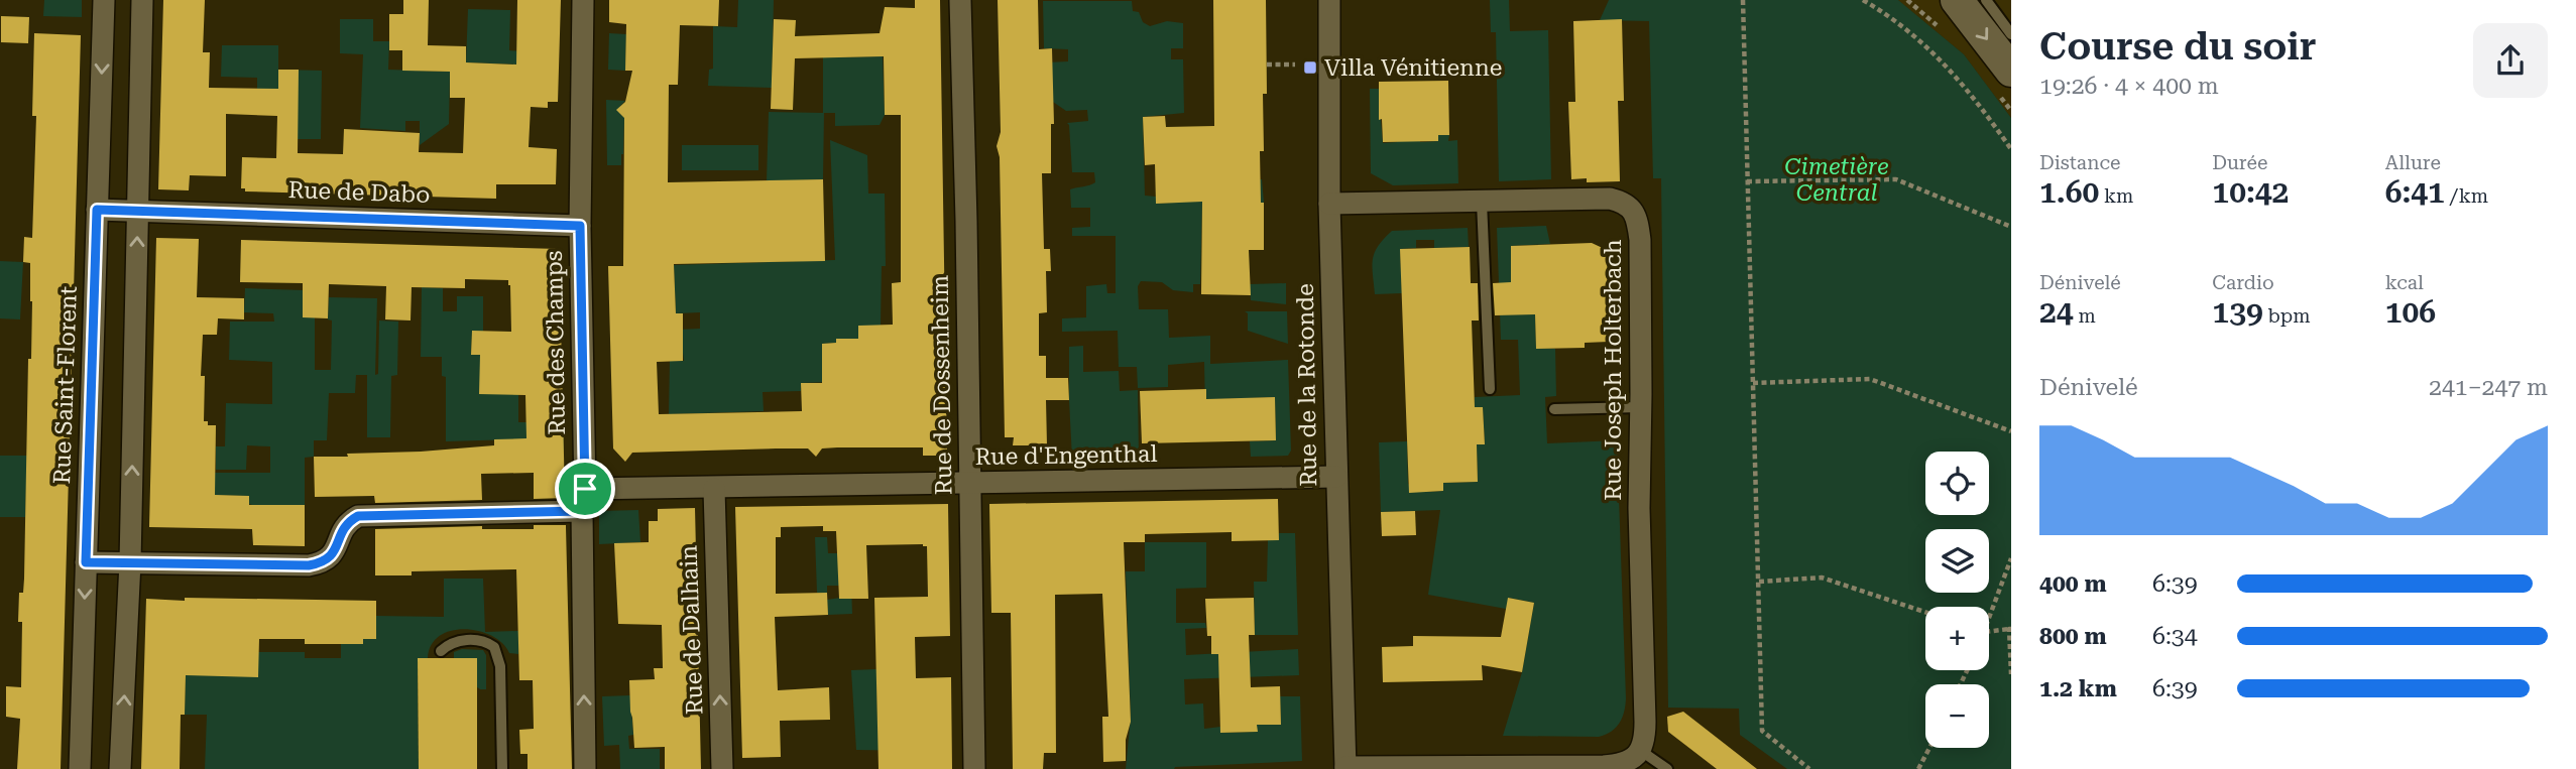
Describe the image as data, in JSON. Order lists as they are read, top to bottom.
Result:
{
  "streets": {
    "street": [
      "Rue de Dabo",
      "Rue des Champs",
      "Rue Joseph Holterbach",
      "Rue Saint-Florent",
      "Rue de Dossenheim",
      "Rue de la Rotonde",
      "Rue d'Engenthal",
      "Rue de Dalhain"
    ]
  },
  "crossings": [
    ["Rue de Dabo", "Rue des Champs"],
    ["Rue des Champs", "Rue d'Engenthal"],
    ["Rue Joseph Holterbach", "Rue de la Rotonde"],
    ["Rue de Dossenheim", "Rue d'Engenthal"],
    ["Rue de la Rotonde", "Rue d'Engenthal"],
    ["Rue d'Engenthal", "Rue de Dalhain"]
  ],
  "one_way": ["Rue de Dalhain"],
  "parks": ["Cimetière Central"],
  "places": {
    "transit": ["Villa Vénitienne"]
  },
  "page": {
    "heading": ["Course du soir", "19:26 · 4 × 400 m"],
    "stats": [
      ["Distance", "1.60 km"],
      ["Durée", "10:42"],
      ["Allure", "6:41 /km"],
      ["Dénivelé", "24 m"],
      ["Cardio", "139 bpm"],
      ["kcal", "106"]
    ],
    "chart": ["Dénivelé", "241–247 m"],
    "map_buttons": ["+", "−"],
    "list": [
      {
        "name": "400 m",
        "note": "6:39"
      },
      {
        "name": "800 m",
        "note": "6:34"
      },
      {
        "name": "1.2 km",
        "note": "6:39"
      }
    ]
  }
}
